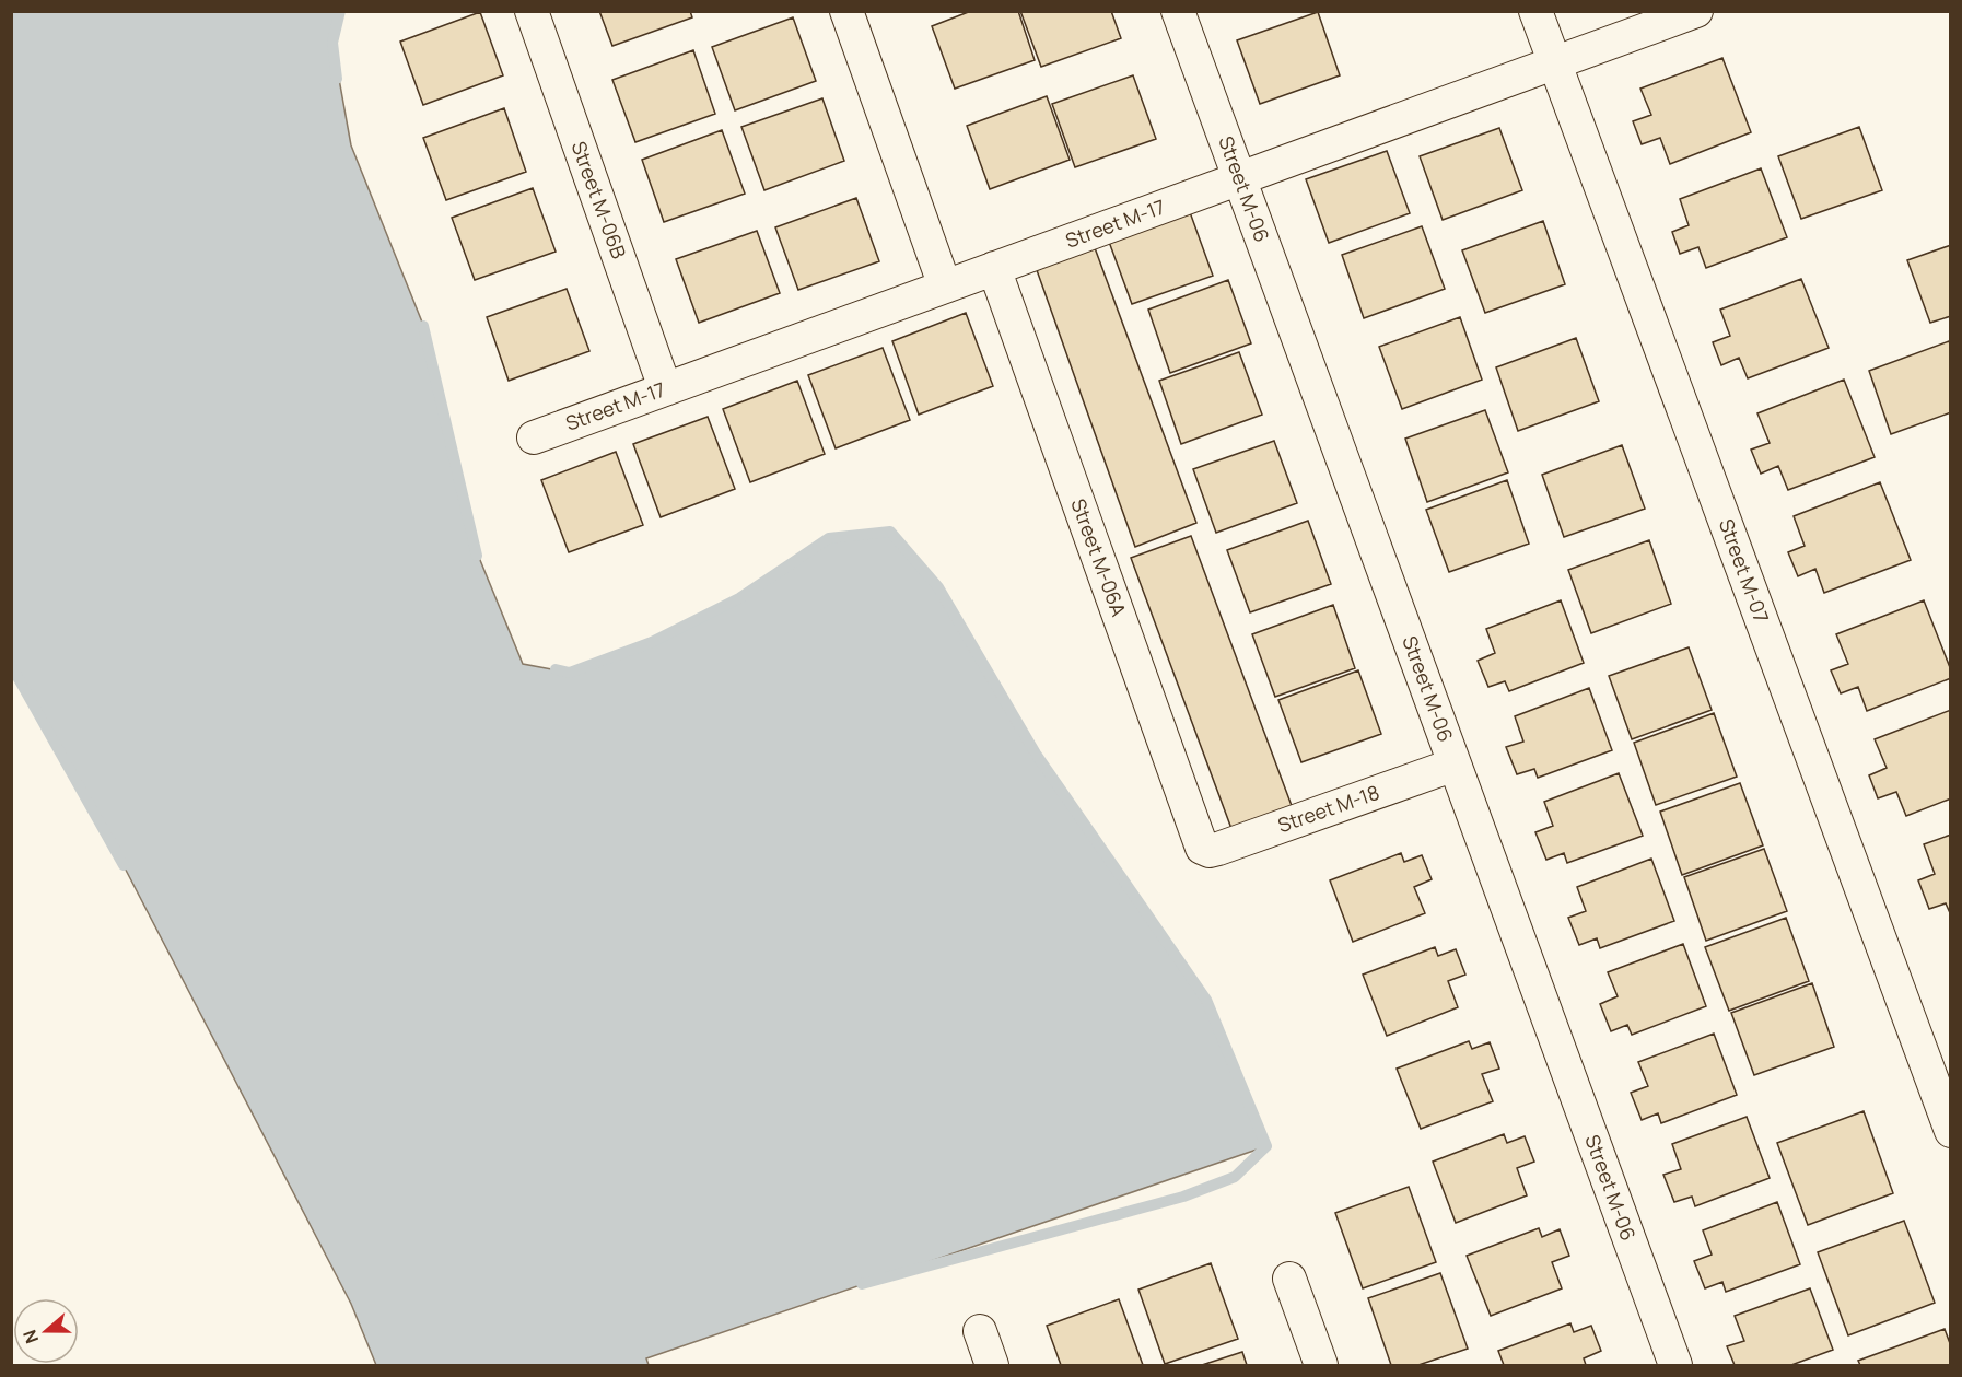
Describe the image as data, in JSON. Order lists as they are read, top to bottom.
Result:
{
  "streets": {
    "street": [
      "Street M-06",
      "Street M-06B",
      "Street M-17",
      "Street M-06A",
      "Street M-07",
      "Street M-18"
    ]
  },
  "crossings": [
    ["Street M-06", "Street M-17"],
    ["Street M-06", "Street M-18"],
    ["Street M-06B", "Street M-17"],
    ["Street M-17", "Street M-06A"],
    ["Street M-17", "Street M-07"],
    ["Street M-06A", "Street M-18"]
  ],
  "north": "left"
}
